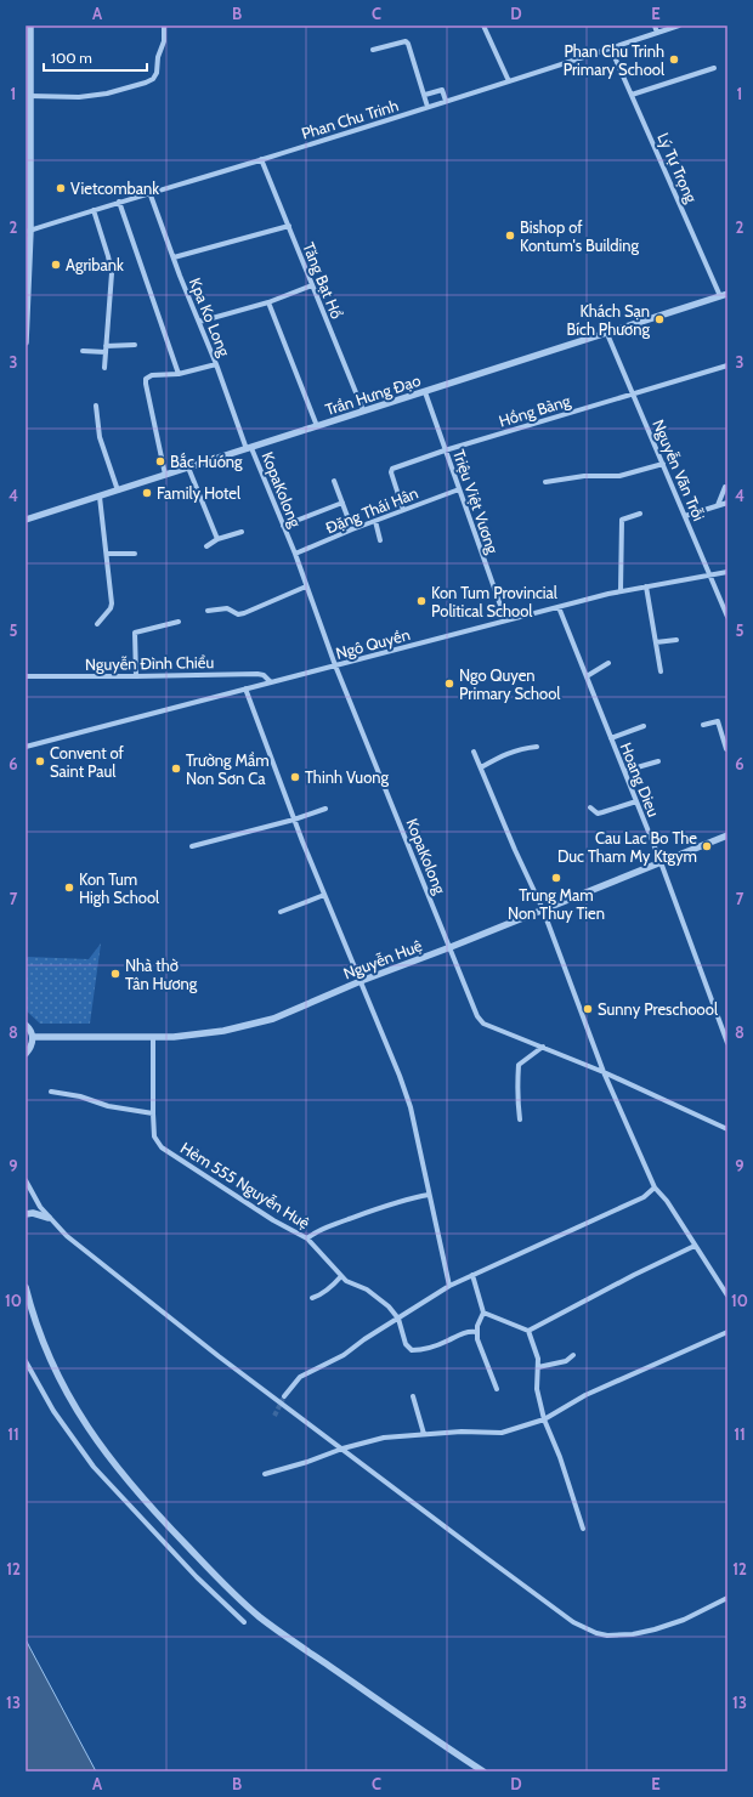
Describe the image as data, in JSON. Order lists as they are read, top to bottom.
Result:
{
  "streets": {
    "street": [
      "Phan Chu Trinh",
      "Lý Tự Trọng",
      "Tăng Bạt Hổ",
      "Kpa Ko Long",
      "Trần Hưng Đạo",
      "Hồng Bàng",
      "Nguyễn Văn Trỗi",
      "KopaKolong",
      "Triệu Việt Vương",
      "Đặng Thái Hân",
      "Ngô Quyền",
      "Nguyễn Đình Chiểu",
      "Hoang Dieu",
      "Nguyễn Huệ",
      "Hẻm 555 Nguyễn Huệ"
    ]
  },
  "crossings": [
    ["Phan Chu Trinh", "Lý Tự Trọng"],
    ["Phan Chu Trinh", "Tăng Bạt Hổ"],
    ["Phan Chu Trinh", "Kpa Ko Long"],
    ["Lý Tự Trọng", "Trần Hưng Đạo"],
    ["Tăng Bạt Hổ", "Trần Hưng Đạo"],
    ["Kpa Ko Long", "Trần Hưng Đạo"],
    ["Kpa Ko Long", "KopaKolong"],
    ["Trần Hưng Đạo", "Nguyễn Văn Trỗi"],
    ["Trần Hưng Đạo", "KopaKolong"],
    ["Trần Hưng Đạo", "Triệu Việt Vương"],
    ["Hồng Bàng", "Nguyễn Văn Trỗi"],
    ["Hồng Bàng", "Triệu Việt Vương"],
    ["Hồng Bàng", "Đặng Thái Hân"],
    ["Nguyễn Văn Trỗi", "Ngô Quyền"],
    ["KopaKolong", "Đặng Thái Hân"],
    ["KopaKolong", "Ngô Quyền"],
    ["KopaKolong", "Nguyễn Huệ"],
    ["Triệu Việt Vương", "Đặng Thái Hân"],
    ["Triệu Việt Vương", "Ngô Quyền"],
    ["Ngô Quyền", "Nguyễn Đình Chiểu"],
    ["Ngô Quyền", "Hoang Dieu"],
    ["Hoang Dieu", "Nguyễn Huệ"],
    ["Nguyễn Huệ", "Hẻm 555 Nguyễn Huệ"]
  ],
  "places": [
    "Phan Chu Trinh Primary School",
    "Vietcombank",
    "Bishop of Kontum's Building",
    "Agribank",
    "Khách Sạn Bích Phương",
    "Bắc Húóng",
    "Family Hotel",
    "Kon Tum Provincial Political School",
    "Ngo Quyen Primary School",
    "Convent of Saint Paul",
    "Trường Mầm Non Sơn Ca",
    "Thinh Vuong",
    "Cau Lac Bo The Duc Tham My Ktgym",
    "Trung Mam Non Thuy Tien",
    "Kon Tum High School",
    "Nhà thờ Tân Hương",
    "Sunny Preschoool"
  ],
  "scale_bar": "100 m",
  "grid": {
    "columns": [
      "A",
      "B",
      "C",
      "D",
      "E"
    ],
    "rows": [
      "1",
      "2",
      "3",
      "4",
      "5",
      "6",
      "7",
      "8",
      "9",
      "10",
      "11",
      "12",
      "13"
    ]
  }
}
